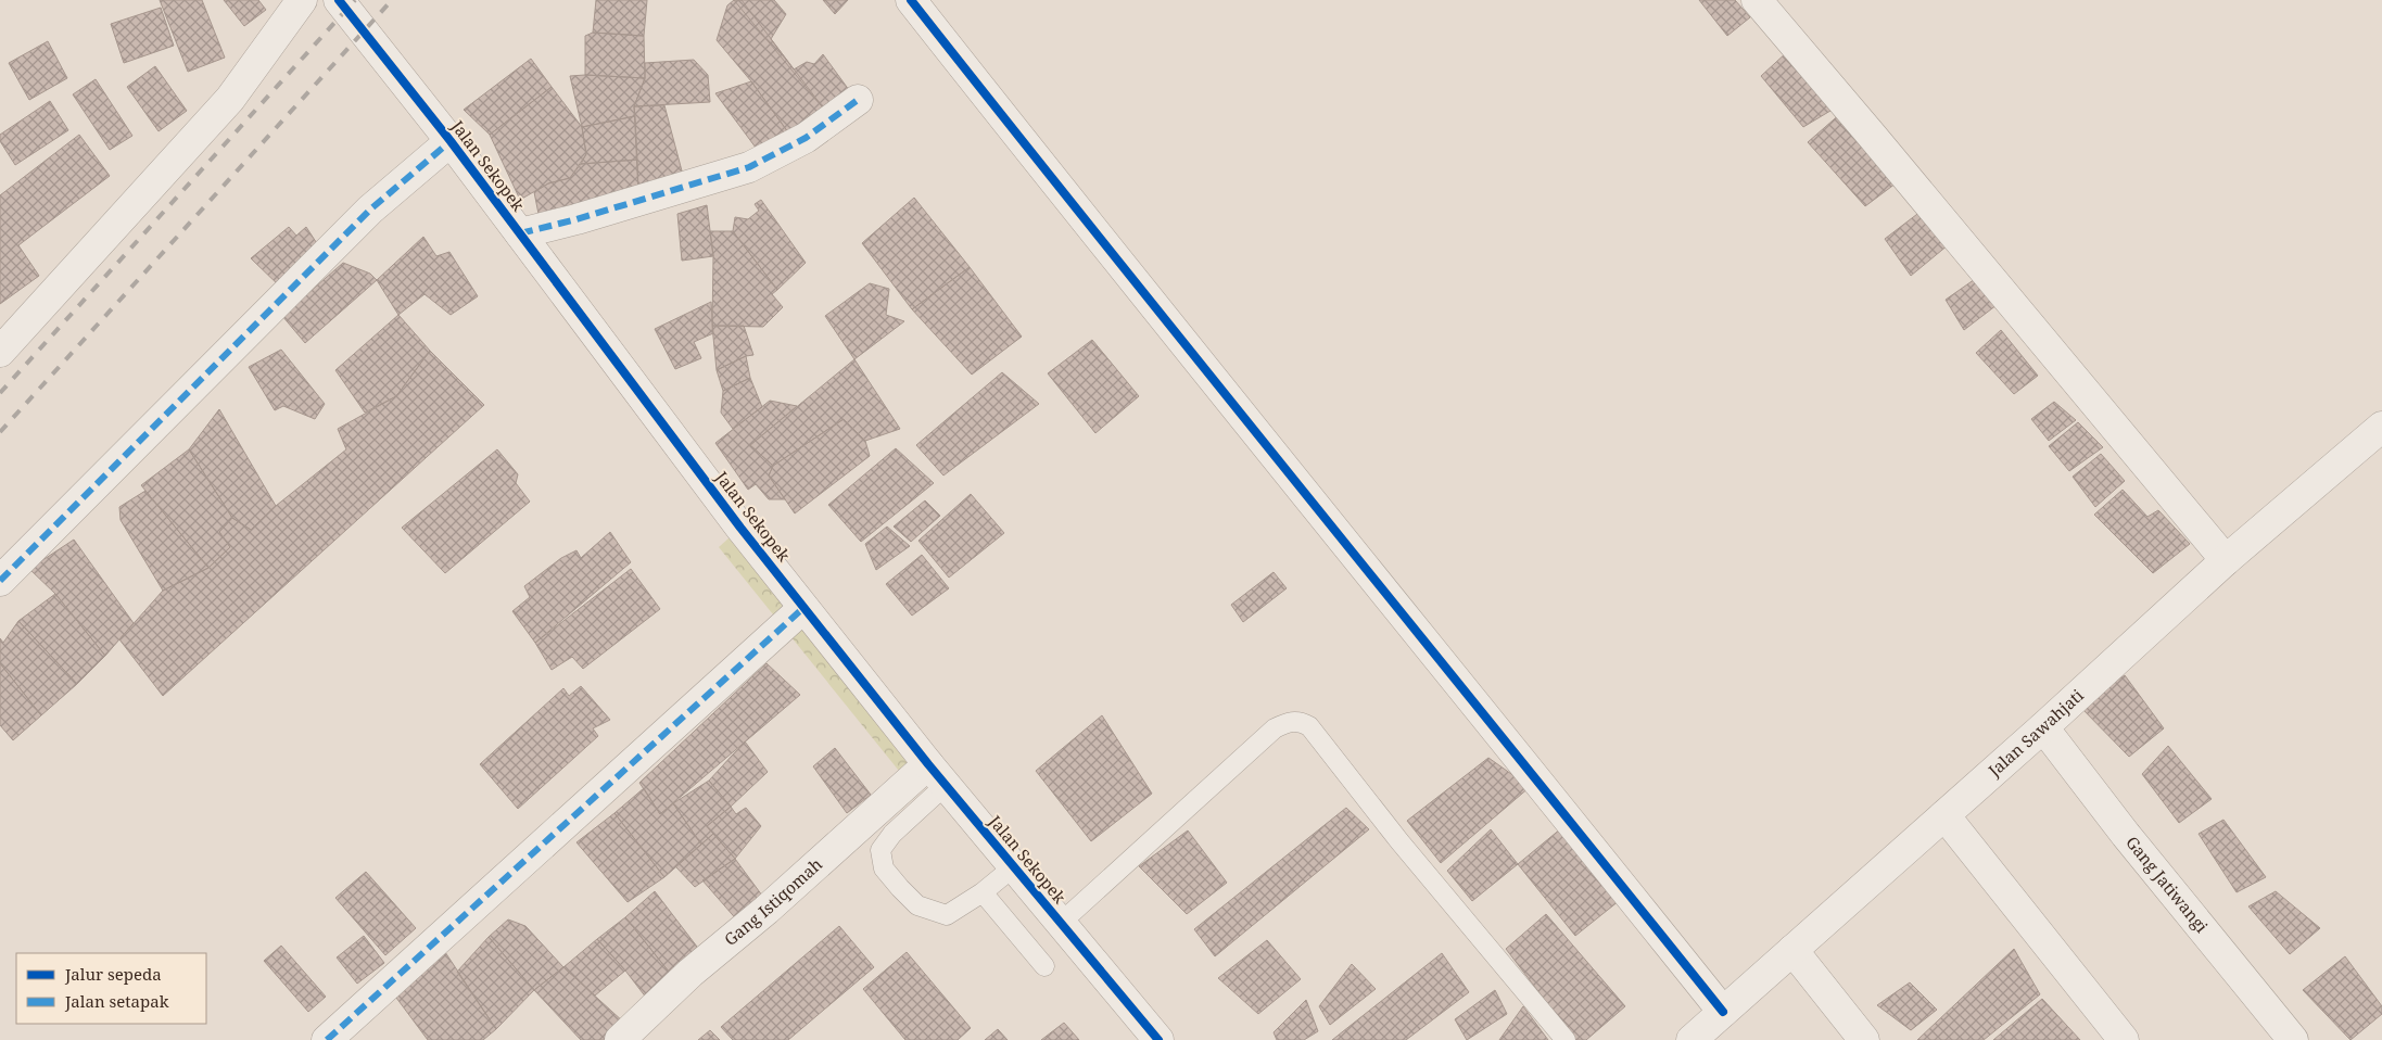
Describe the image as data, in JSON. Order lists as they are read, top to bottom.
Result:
{
  "streets": {
    "street": [
      "Jalan Sekopek",
      "Jalan Sawahjati",
      "Gang Jatiwangi",
      "Gang Istiqomah"
    ]
  },
  "crossings": [
    ["Jalan Sekopek", "Gang Istiqomah"],
    ["Jalan Sawahjati", "Gang Jatiwangi"]
  ],
  "legend": ["Jalur sepeda", "Jalan setapak"]
}
